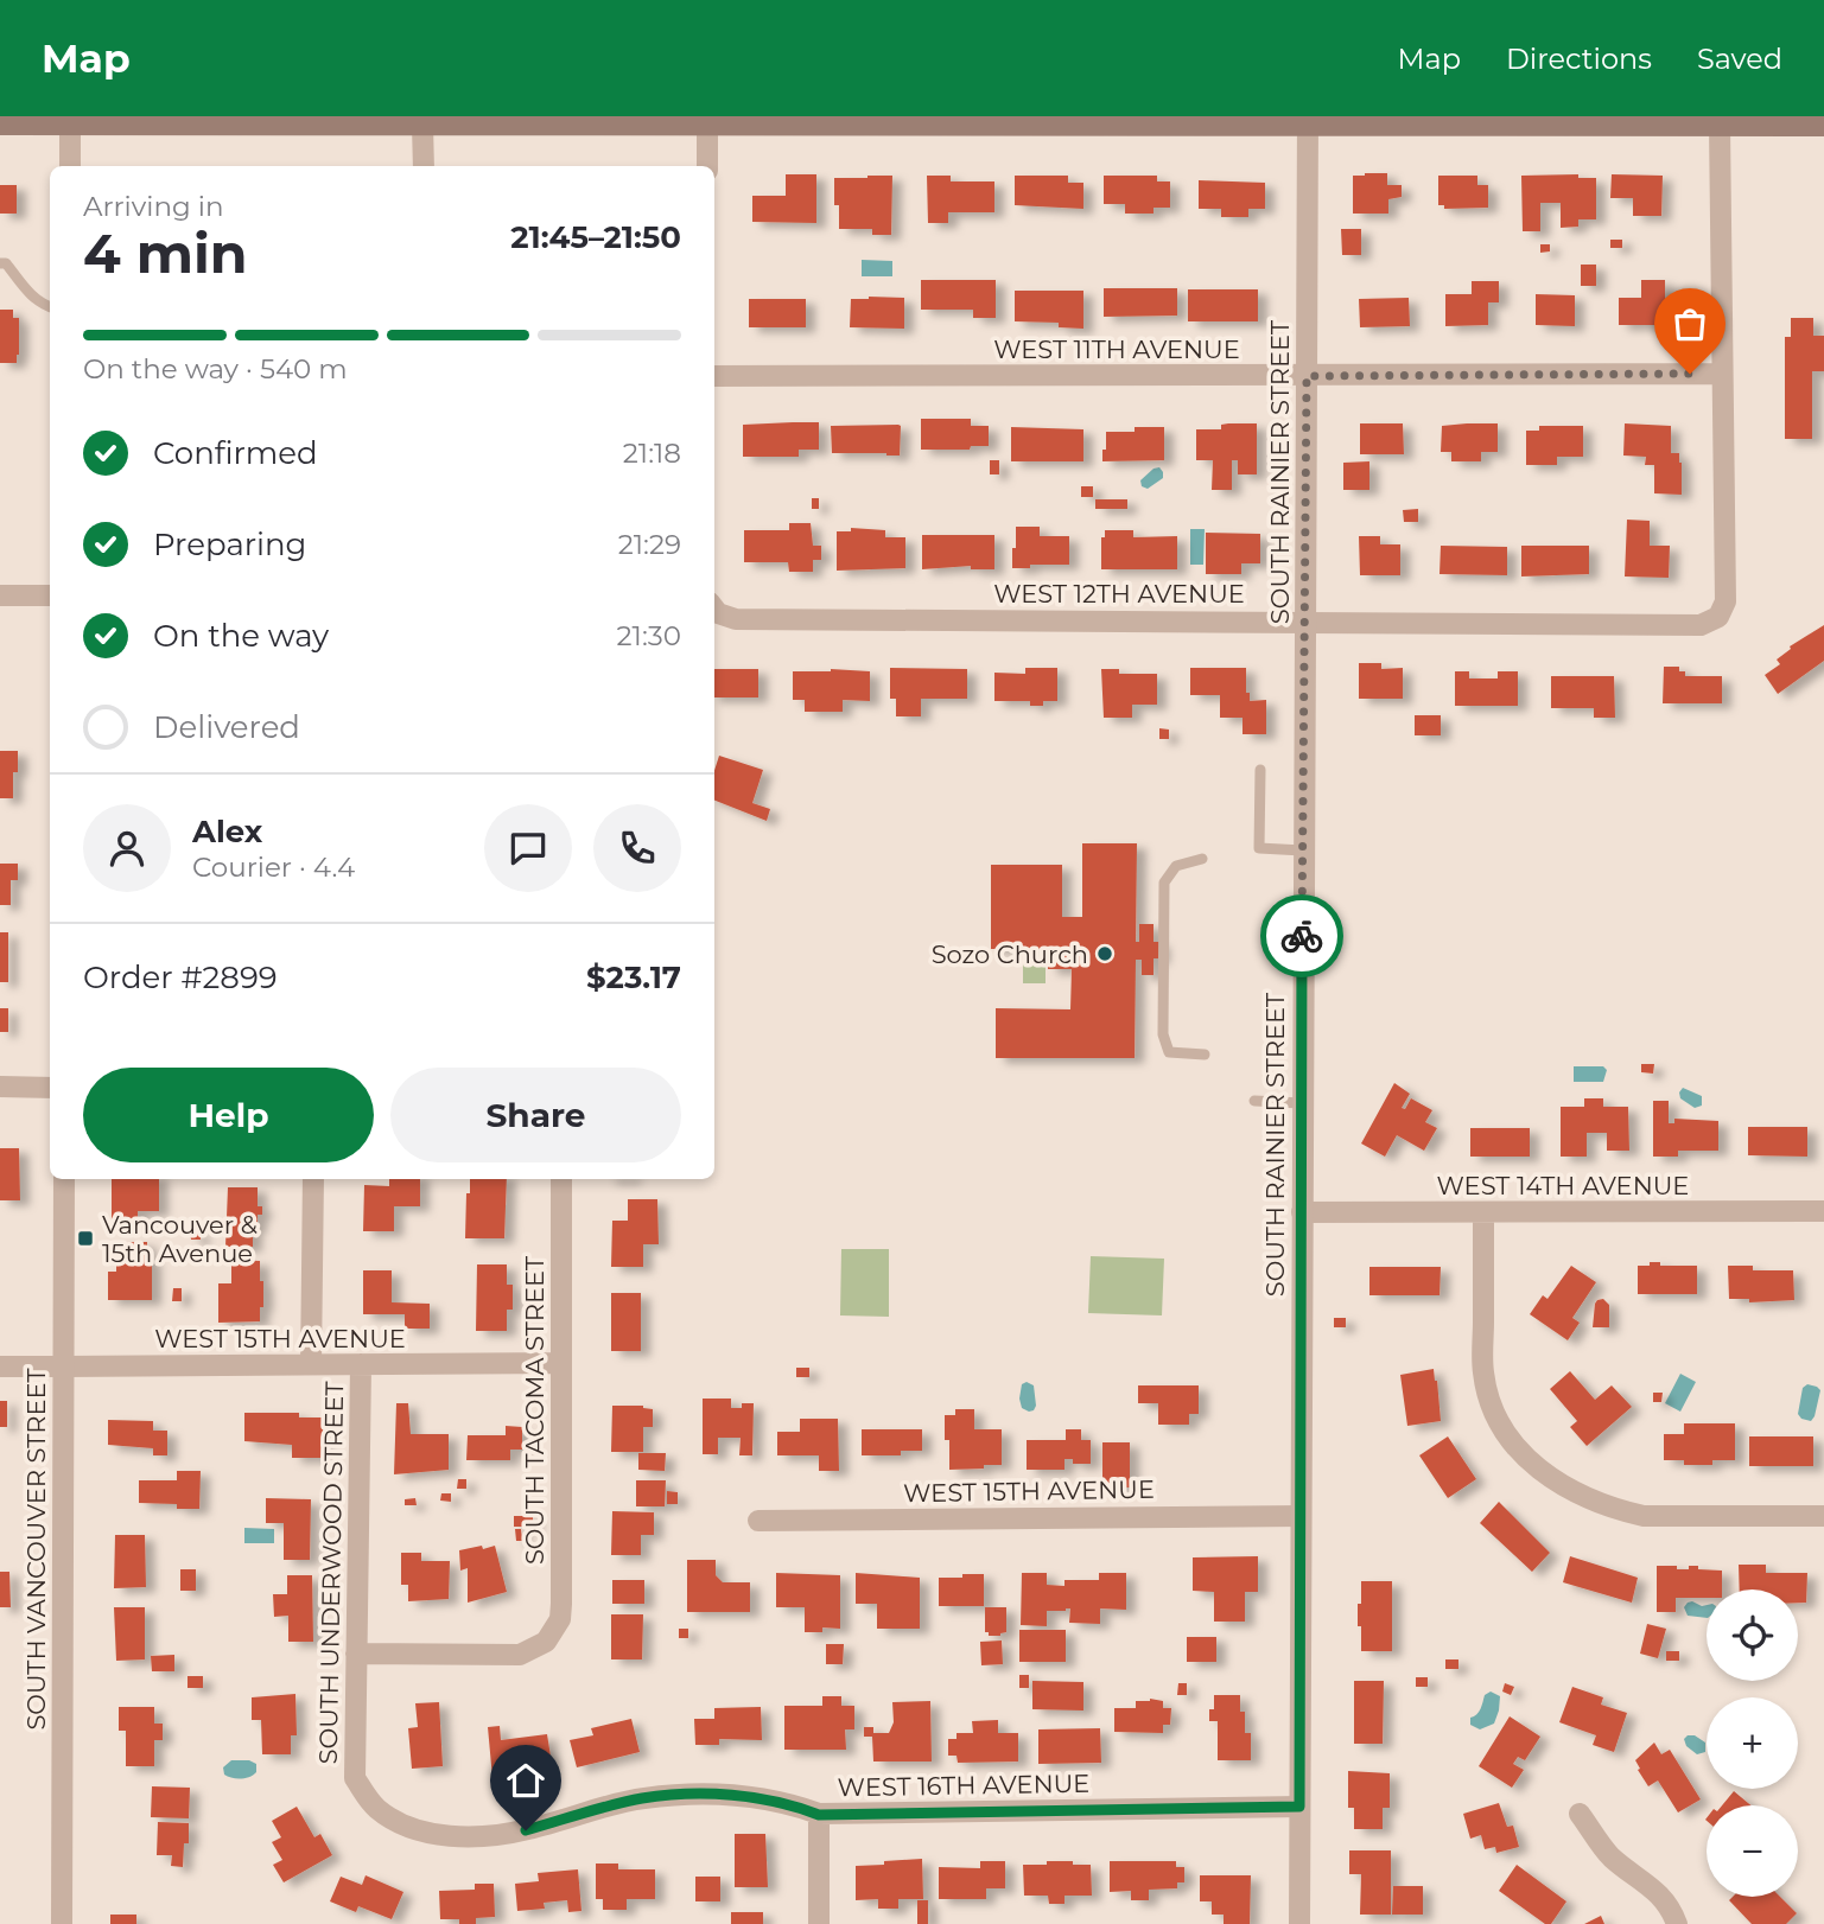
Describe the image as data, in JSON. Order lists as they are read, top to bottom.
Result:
{
  "streets": {
    "street": [
      "WEST 11TH AVENUE",
      "SOUTH RAINIER STREET",
      "WEST 12TH AVENUE",
      "WEST 14TH AVENUE",
      "WEST 15TH AVENUE",
      "SOUTH TACOMA STREET",
      "SOUTH VANCOUVER STREET",
      "SOUTH UNDERWOOD STREET",
      "WEST 16TH AVENUE"
    ]
  },
  "crossings": [
    ["WEST 11TH AVENUE", "SOUTH RAINIER STREET"],
    ["WEST 11TH AVENUE", "WEST 12TH AVENUE"],
    ["SOUTH RAINIER STREET", "WEST 12TH AVENUE"],
    ["SOUTH RAINIER STREET", "WEST 14TH AVENUE"],
    ["SOUTH RAINIER STREET", "WEST 15TH AVENUE"],
    ["SOUTH RAINIER STREET", "WEST 16TH AVENUE"],
    ["WEST 15TH AVENUE", "SOUTH TACOMA STREET"],
    ["WEST 15TH AVENUE", "SOUTH VANCOUVER STREET"],
    ["WEST 15TH AVENUE", "SOUTH UNDERWOOD STREET"],
    ["SOUTH TACOMA STREET", "SOUTH UNDERWOOD STREET"],
    ["SOUTH UNDERWOOD STREET", "WEST 16TH AVENUE"]
  ],
  "places": {
    "other": ["Sozo Church"],
    "transit": ["Vancouver & 15th Avenue"]
  },
  "page": {
    "header": "Map",
    "nav": ["Map", "Directions", "Saved"],
    "heading": ["4 min", "Arriving in", "21:45–21:50"],
    "panel": [
      "Alex",
      "Courier · 4.4",
      "Order #2899",
      "$23.17"
    ],
    "bar": "On the way · 540 m",
    "list": [
      ["Confirmed", "21:18"],
      ["Preparing", "21:29"],
      ["On the way", "21:30"],
      "Delivered"
    ],
    "buttons": ["Help", "Share"],
    "map_buttons": ["+", "−"]
  }
}
